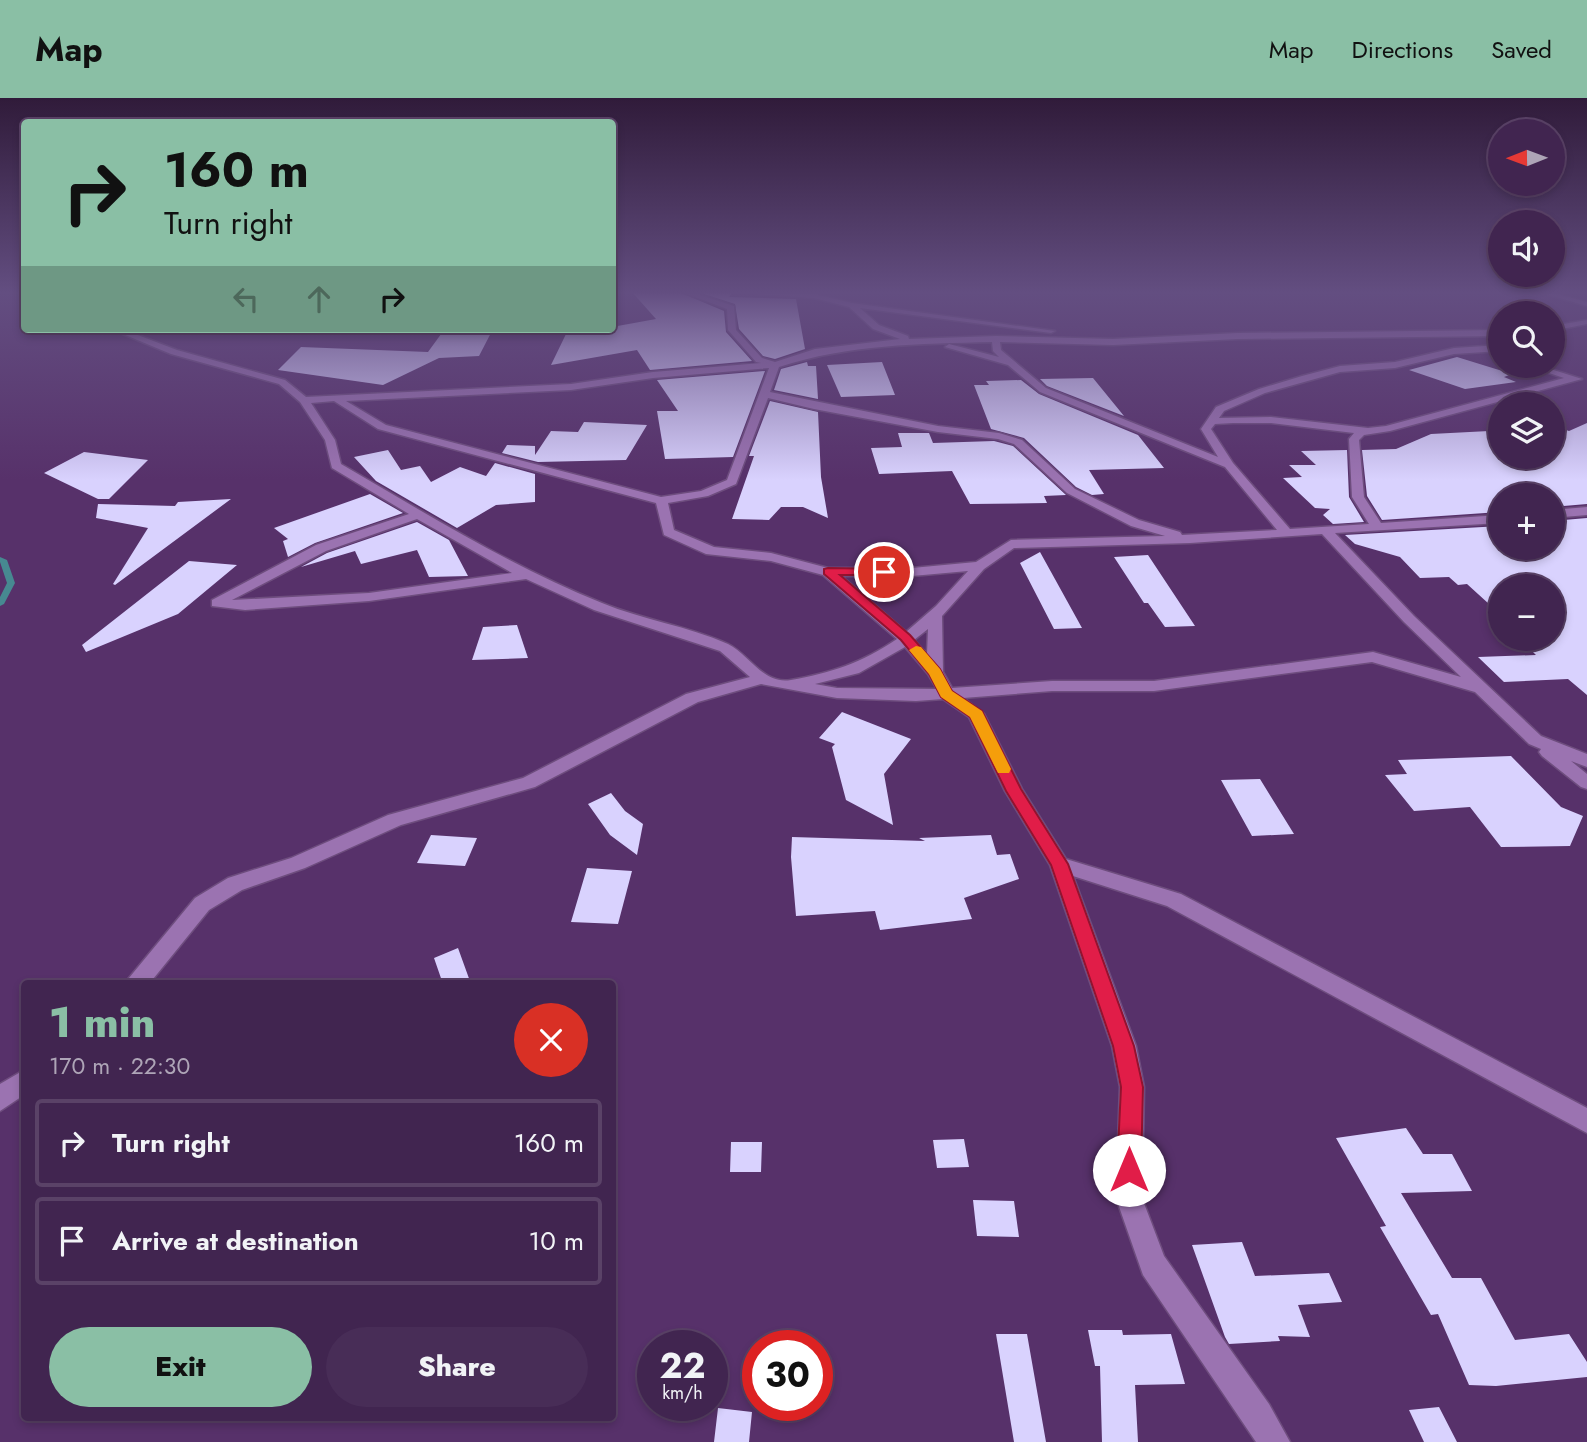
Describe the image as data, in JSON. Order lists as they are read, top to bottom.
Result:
{
  "north": "left",
  "page": {
    "header": "Map",
    "nav": ["Map", "Directions", "Saved"],
    "map_buttons": ["+", "−"],
    "turn": ["160 m", "Turn right"],
    "heading": ["1 min", "170 m · 22:30"],
    "list": [
      {
        "name": "Turn right",
        "value": "160 m"
      },
      {
        "name": "Arrive at destination",
        "value": "10 m"
      }
    ],
    "buttons": ["Exit", "Share"],
    "speed": "22 km/h",
    "limit": "30"
  }
}
